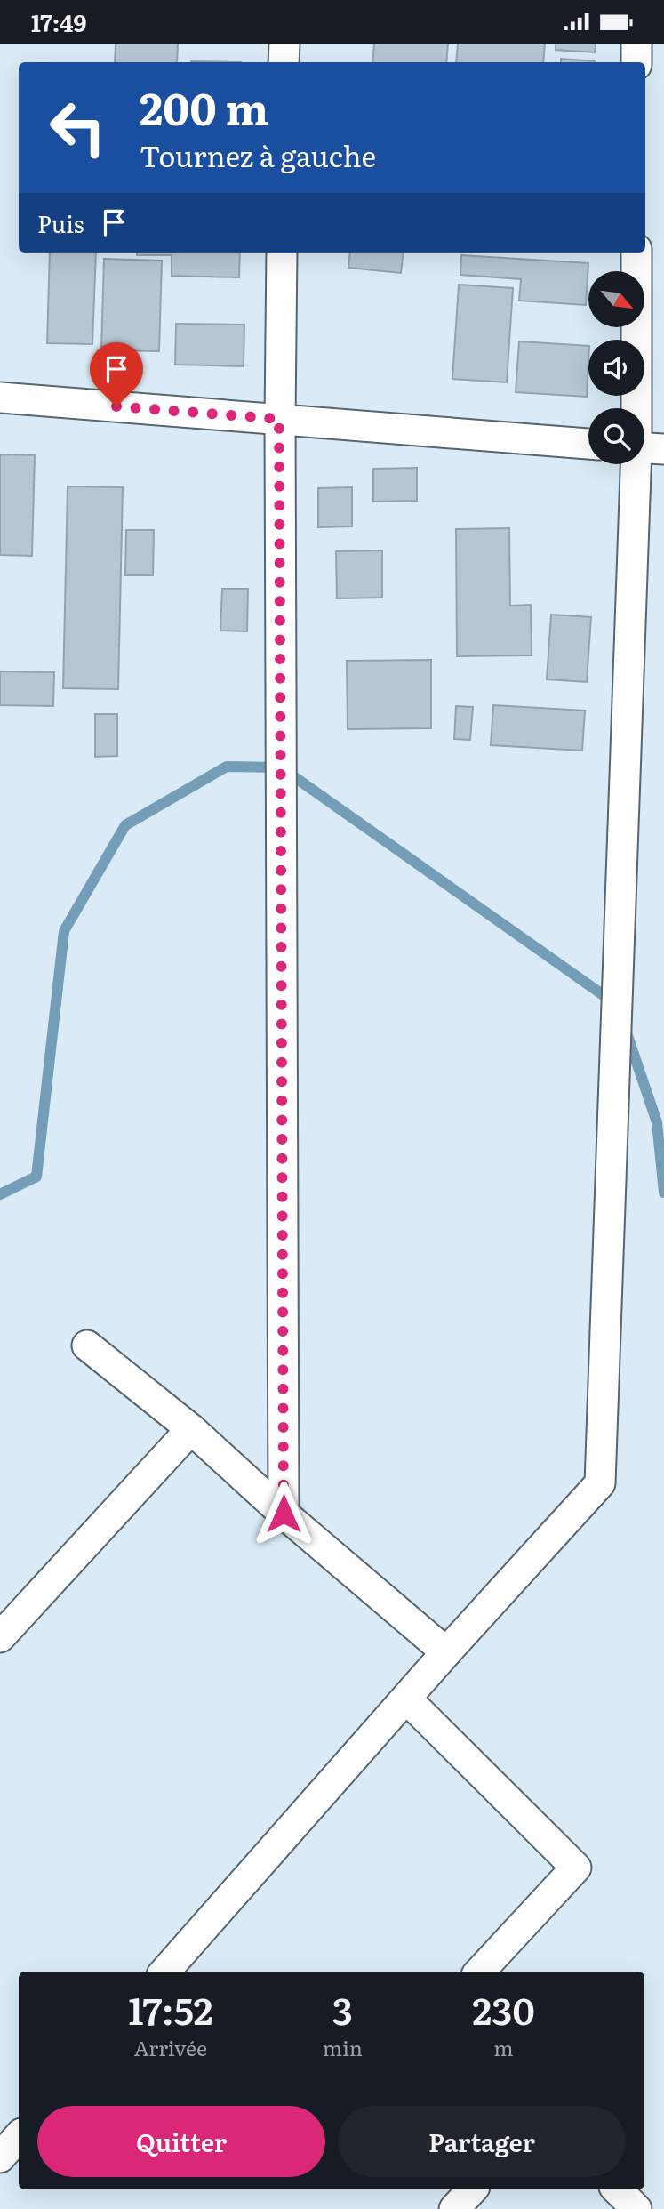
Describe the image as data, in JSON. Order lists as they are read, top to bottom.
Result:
{
  "north": "bottom right",
  "page": {
    "status": "17:49",
    "turn": ["200 m", "Tournez à gauche"],
    "then": "Puis",
    "eta": [
      "17:52",
      "Arrivée",
      "3",
      "min",
      "230",
      "m"
    ],
    "buttons": ["Quitter", "Partager"]
  }
}
